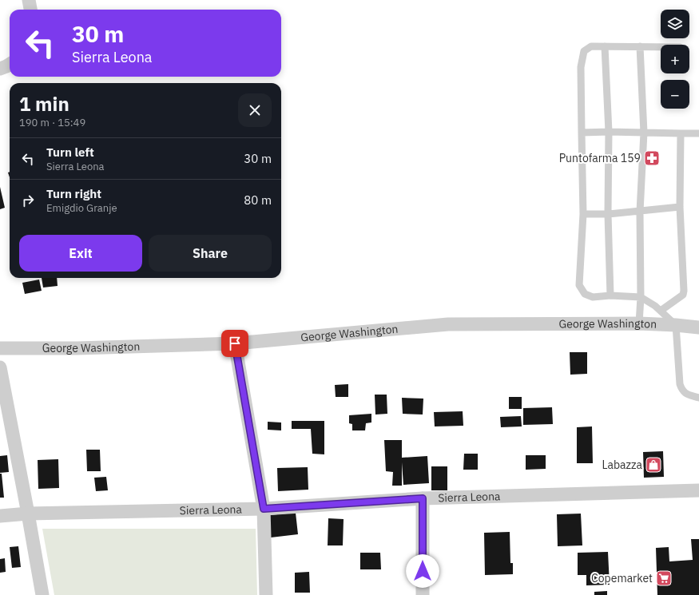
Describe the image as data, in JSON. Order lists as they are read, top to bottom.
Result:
{
  "streets": {
    "street": ["George Washington", "Sierra Leona"]
  },
  "places": {
    "pharmacy": ["Puntofarma 159"],
    "shop": ["Labazza"],
    "supermarket": ["Copemarket"]
  },
  "page": {
    "map_buttons": ["+", "−"],
    "turn": ["30 m", "Sierra Leona"],
    "heading": ["1 min", "190 m · 15:49"],
    "list": [
      {
        "name": "Turn left",
        "note": "Sierra Leona",
        "value": "30 m"
      },
      {
        "name": "Turn right",
        "note": "Emigdio Granje",
        "value": "80 m"
      }
    ],
    "buttons": ["Exit", "Share"]
  }
}
